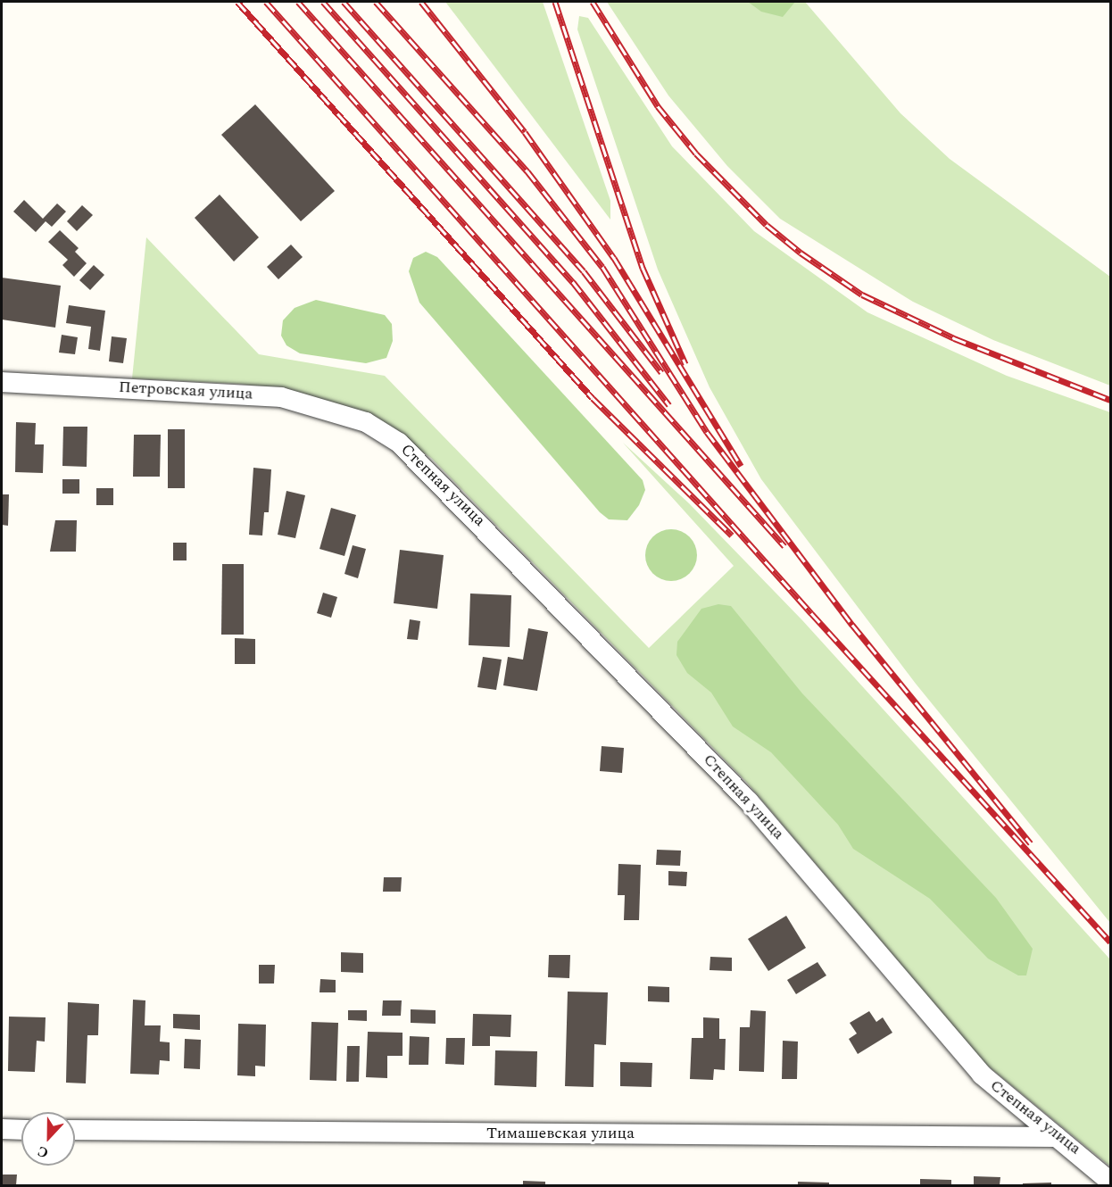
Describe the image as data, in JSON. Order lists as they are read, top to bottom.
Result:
{
  "streets": {
    "street": ["Петровская улица", "Степная улица", "Тимашевская улица"]
  },
  "crossings": [
    ["Петровская улица", "Степная улица"],
    ["Степная улица", "Тимашевская улица"]
  ],
  "north": "bottom"
}
